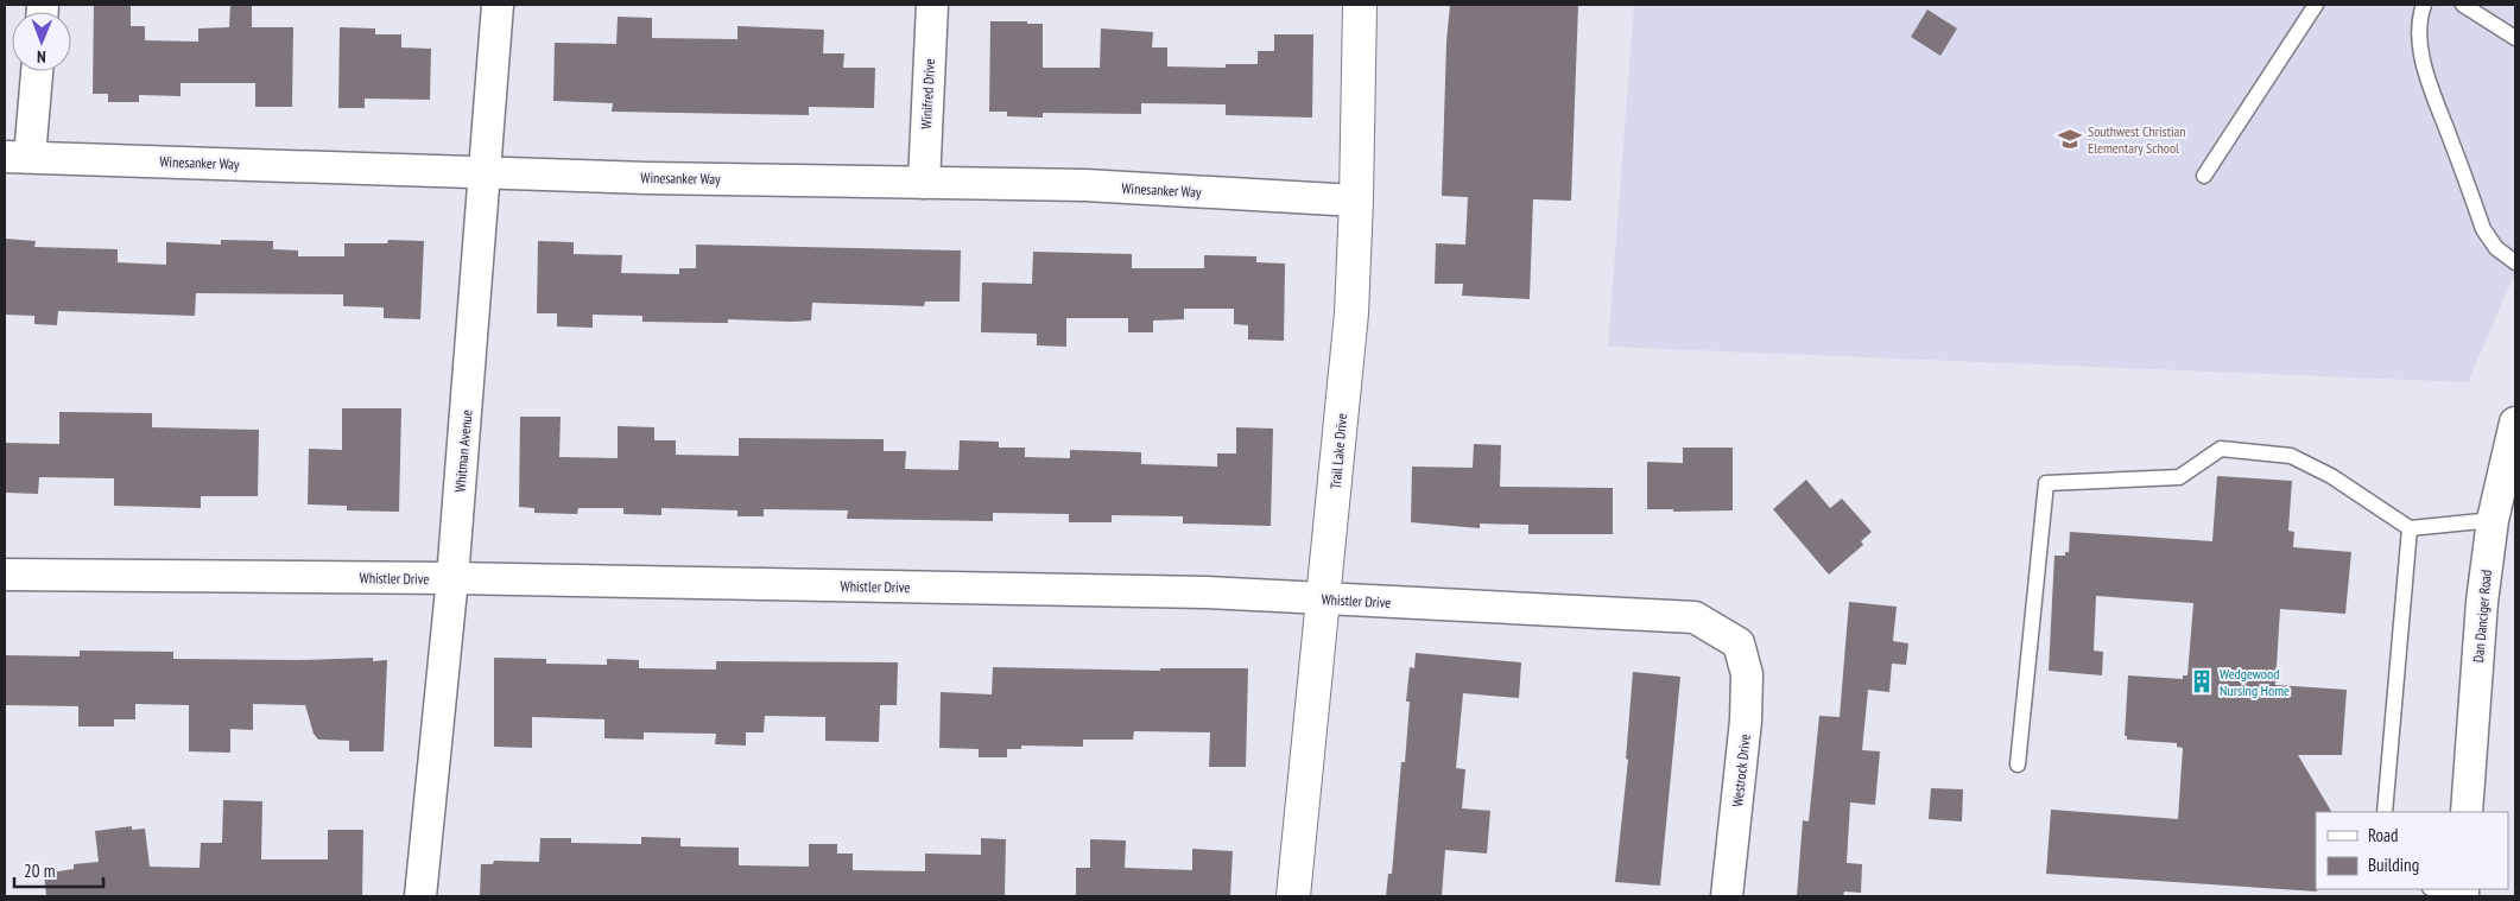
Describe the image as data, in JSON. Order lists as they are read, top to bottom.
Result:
{
  "streets": {
    "street": [
      "Winifred Drive",
      "Winesanker Way",
      "Whitman Avenue",
      "Trail Lake Drive",
      "Whistler Drive",
      "Dan Danciger Road",
      "Westrock Drive"
    ]
  },
  "crossings": [
    ["Winifred Drive", "Winesanker Way"],
    ["Winesanker Way", "Whitman Avenue"],
    ["Winesanker Way", "Trail Lake Drive"],
    ["Whitman Avenue", "Whistler Drive"],
    ["Trail Lake Drive", "Whistler Drive"],
    ["Whistler Drive", "Westrock Drive"]
  ],
  "places": {
    "school or university": ["Southwest Christian Elementary School"],
    "building": ["Wedgewood Nursing Home"]
  },
  "legend": ["Road", "Building"],
  "scale_bar": "20 m",
  "north": "bottom"
}
